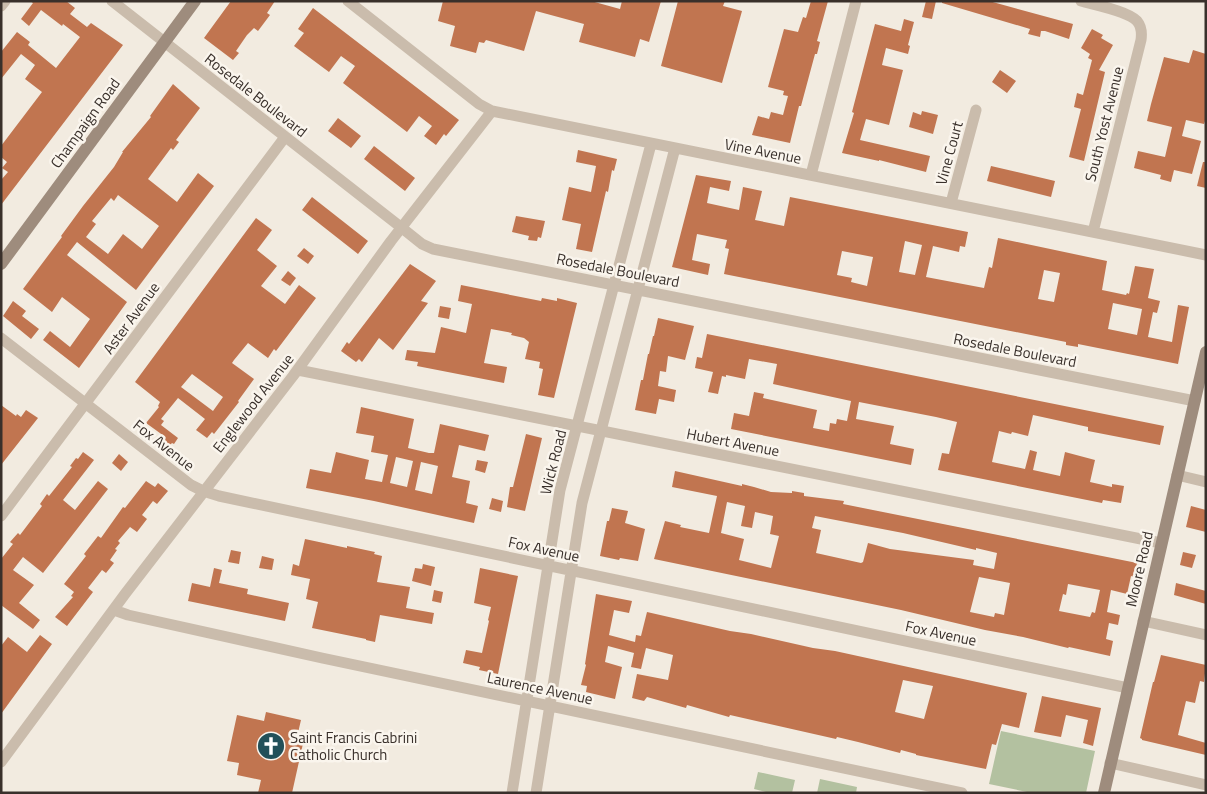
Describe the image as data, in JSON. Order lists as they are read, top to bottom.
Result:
{
  "streets": {
    "street": [
      "Rosedale Boulevard",
      "Champaign Road",
      "South Yost Avenue",
      "Vine Avenue",
      "Vine Court",
      "Aster Avenue",
      "Englewood Avenue",
      "Hubert Avenue",
      "Fox Avenue",
      "Wick Road",
      "Moore Road",
      "Laurence Avenue"
    ]
  },
  "crossings": [
    ["Rosedale Boulevard", "Champaign Road"],
    ["Rosedale Boulevard", "Aster Avenue"],
    ["Rosedale Boulevard", "Englewood Avenue"],
    ["Rosedale Boulevard", "Wick Road"],
    ["Rosedale Boulevard", "Moore Road"],
    ["South Yost Avenue", "Vine Avenue"],
    ["Vine Avenue", "Vine Court"],
    ["Vine Avenue", "Englewood Avenue"],
    ["Vine Avenue", "Wick Road"],
    ["Aster Avenue", "Fox Avenue"],
    ["Englewood Avenue", "Hubert Avenue"],
    ["Englewood Avenue", "Fox Avenue"],
    ["Englewood Avenue", "Laurence Avenue"],
    ["Hubert Avenue", "Wick Road"],
    ["Hubert Avenue", "Moore Road"],
    ["Fox Avenue", "Wick Road"],
    ["Fox Avenue", "Moore Road"],
    ["Wick Road", "Laurence Avenue"]
  ],
  "places": {
    "church": ["Saint Francis Cabrini Catholic Church"]
  }
}
